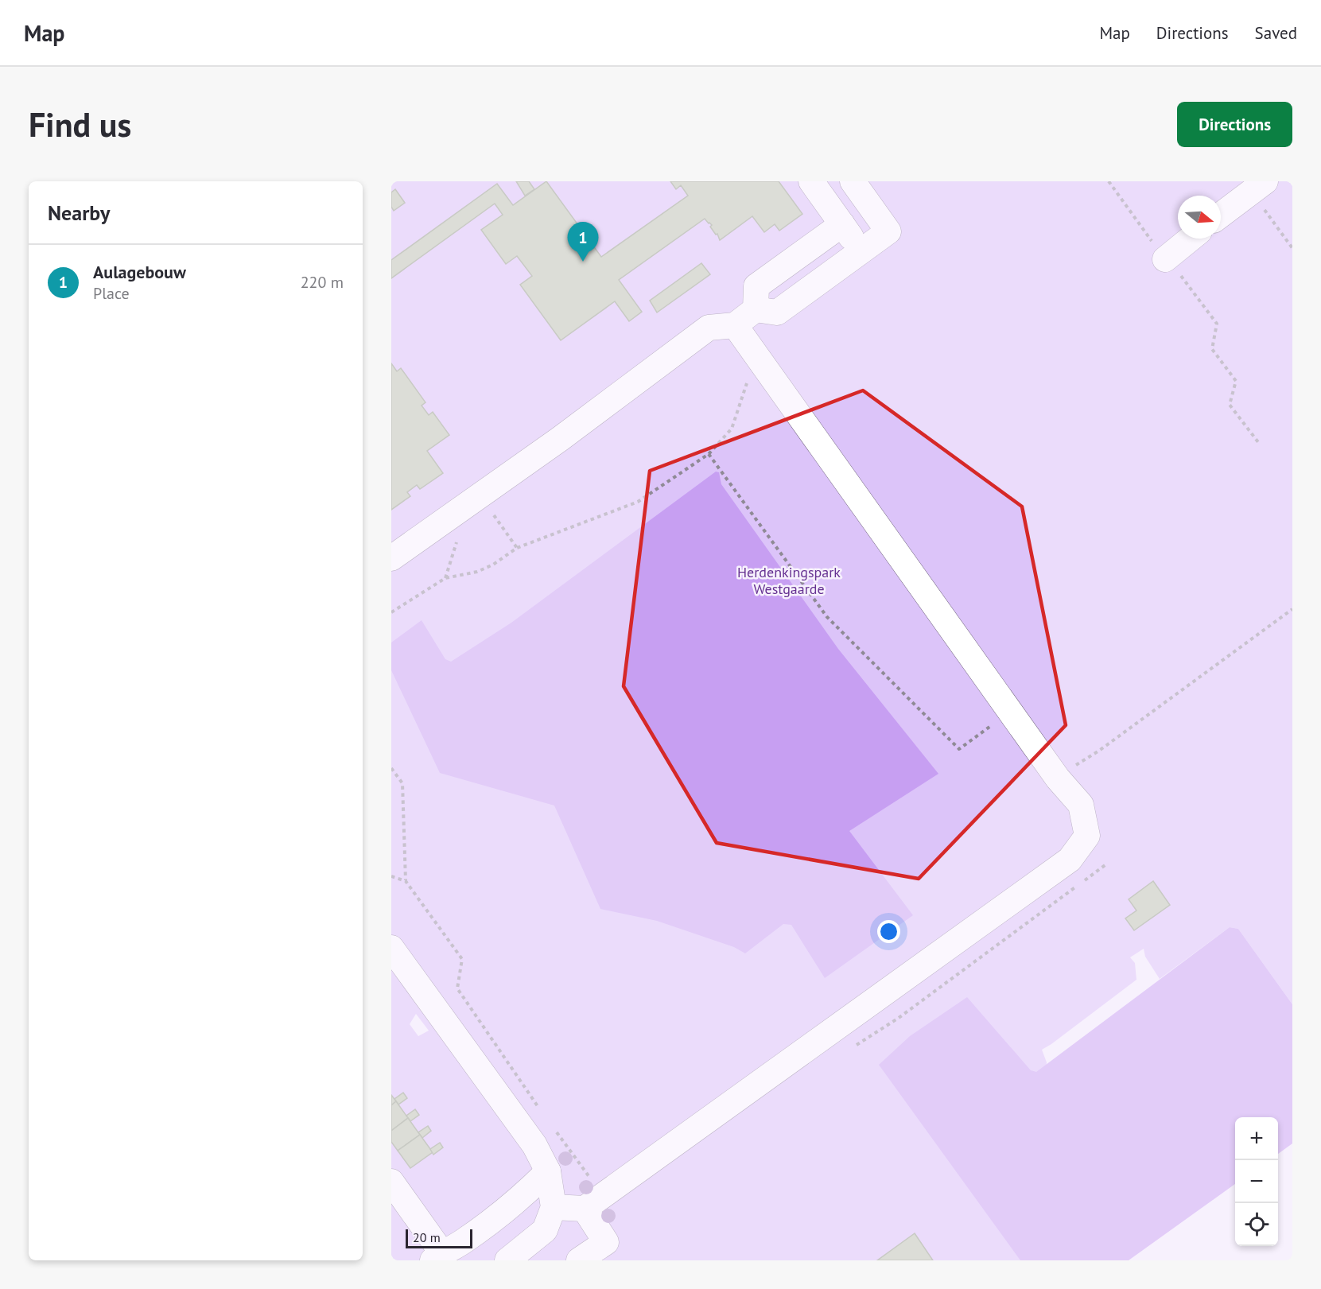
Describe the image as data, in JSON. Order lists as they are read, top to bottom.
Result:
{
  "parks": ["Herdenkingspark Westgaarde"],
  "scale_bar": "20 m",
  "north": "right",
  "page": {
    "header": "Map",
    "nav": ["Map", "Directions", "Saved"],
    "buttons": "Directions",
    "title": "Find us",
    "heading": "Nearby",
    "pins": "1",
    "list": [
      {
        "mark": "1",
        "name": "Aulagebouw",
        "note": "Place",
        "value": "220 m"
      }
    ],
    "map_buttons": ["+", "−"],
    "scale": "20 m"
  }
}
